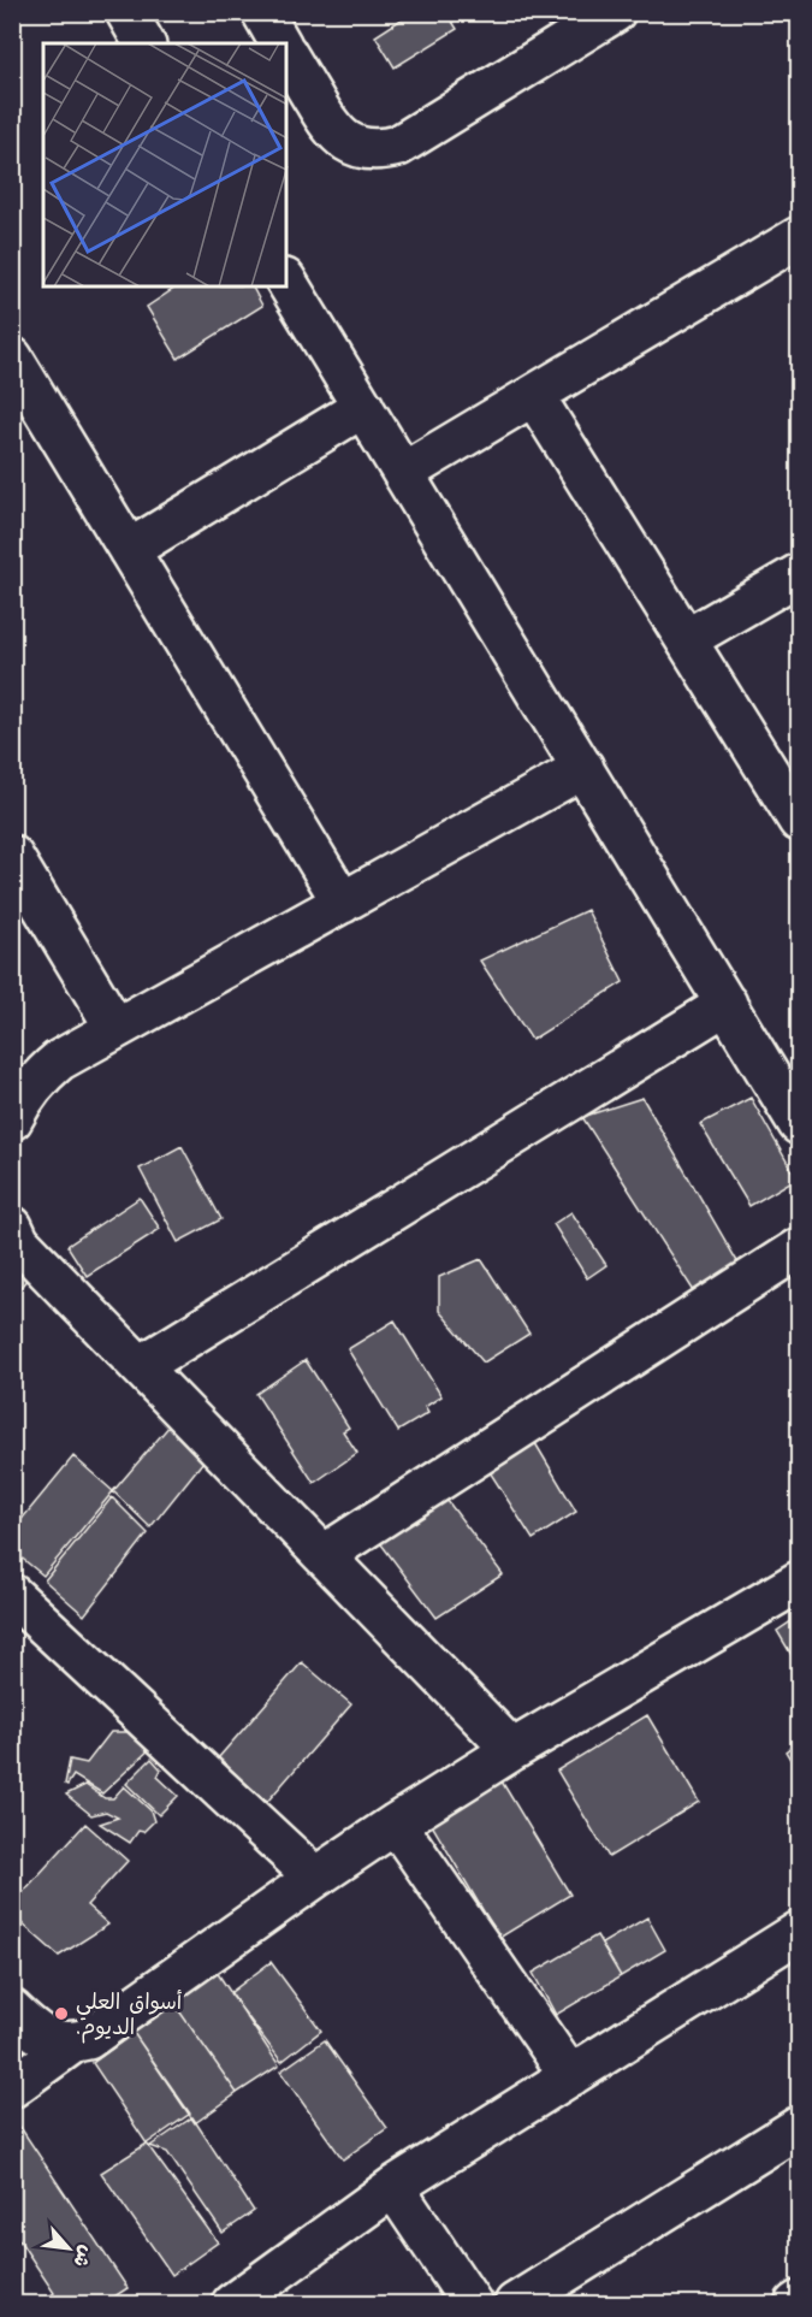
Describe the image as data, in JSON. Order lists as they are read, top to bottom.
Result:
{
  "places": ["أسواق العلي .الديوم"],
  "north": "bottom right"
}
